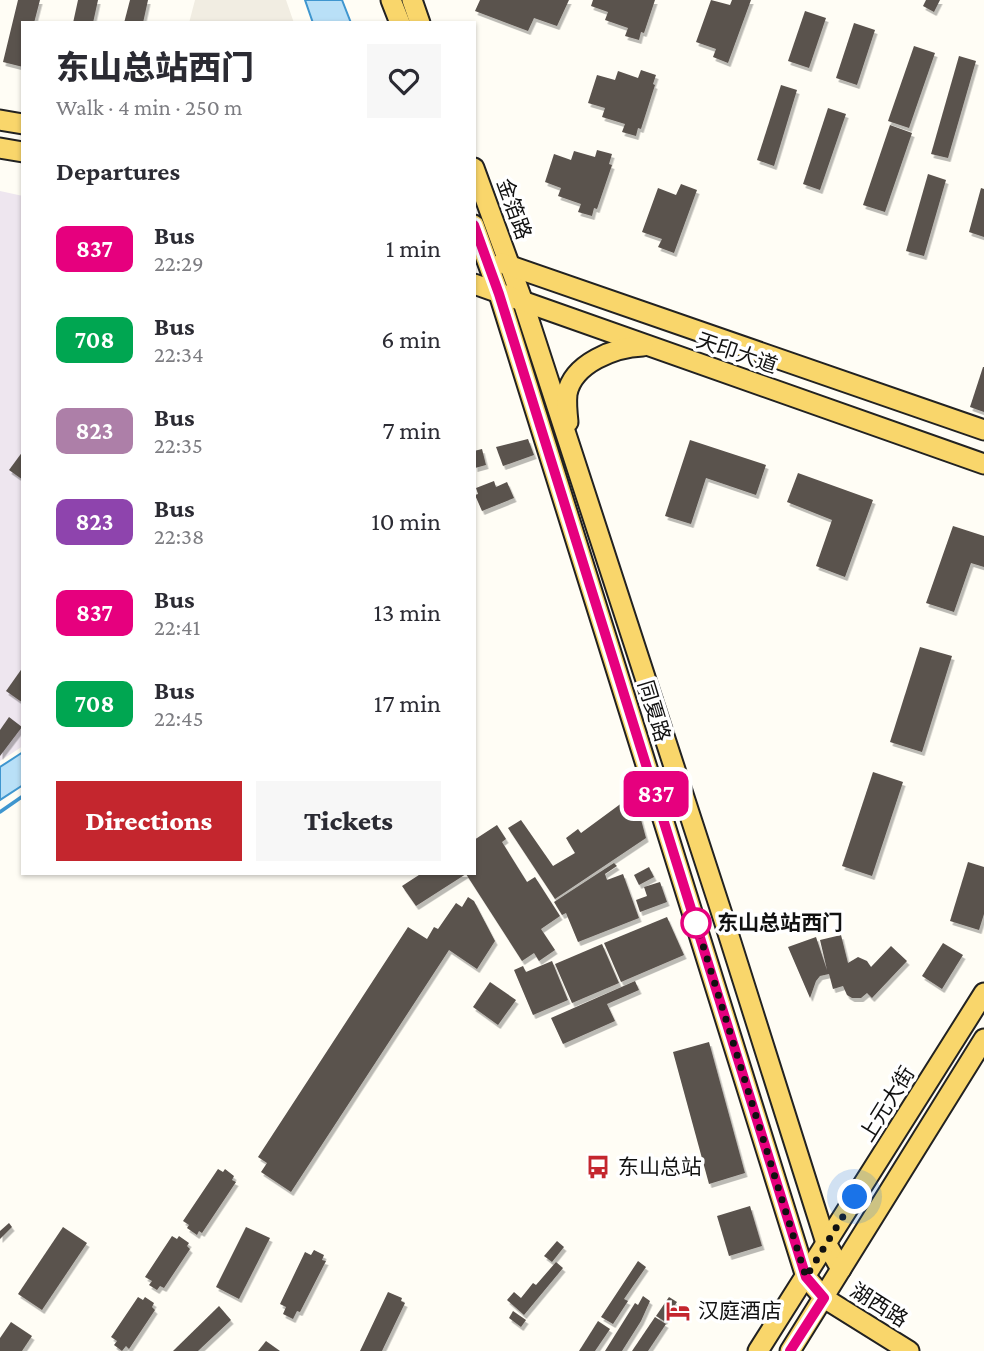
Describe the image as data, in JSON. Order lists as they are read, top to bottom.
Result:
{
  "streets": {
    "main road": [
      "金箔路",
      "天印大道",
      "同夏路",
      "上元大街",
      "湖西路"
    ]
  },
  "crossings": [
    ["金箔路", "天印大道"],
    ["金箔路", "同夏路"],
    ["天印大道", "同夏路"],
    ["同夏路", "上元大街"],
    ["同夏路", "湖西路"]
  ],
  "places": {
    "other": ["东山总站西门"],
    "bus stop": ["东山总站"],
    "hotel": ["汉庭酒店"]
  },
  "lines": ["bus line 837"],
  "page": {
    "on_map": "837",
    "heading": [
      ["东山总站西门", "Walk · 4 min · 250 m"],
      "Departures"
    ],
    "list": [
      {
        "mark": "837",
        "name": "Bus",
        "note": "22:29",
        "value": "1 min"
      },
      {
        "mark": "708",
        "name": "Bus",
        "note": "22:34",
        "value": "6 min"
      },
      {
        "mark": "823",
        "name": "Bus",
        "note": "22:35",
        "value": "7 min"
      },
      {
        "mark": "823",
        "name": "Bus",
        "note": "22:38",
        "value": "10 min"
      },
      {
        "mark": "837",
        "name": "Bus",
        "note": "22:41",
        "value": "13 min"
      },
      {
        "mark": "708",
        "name": "Bus",
        "note": "22:45",
        "value": "17 min"
      }
    ],
    "buttons": ["Directions", "Tickets"]
  }
}
